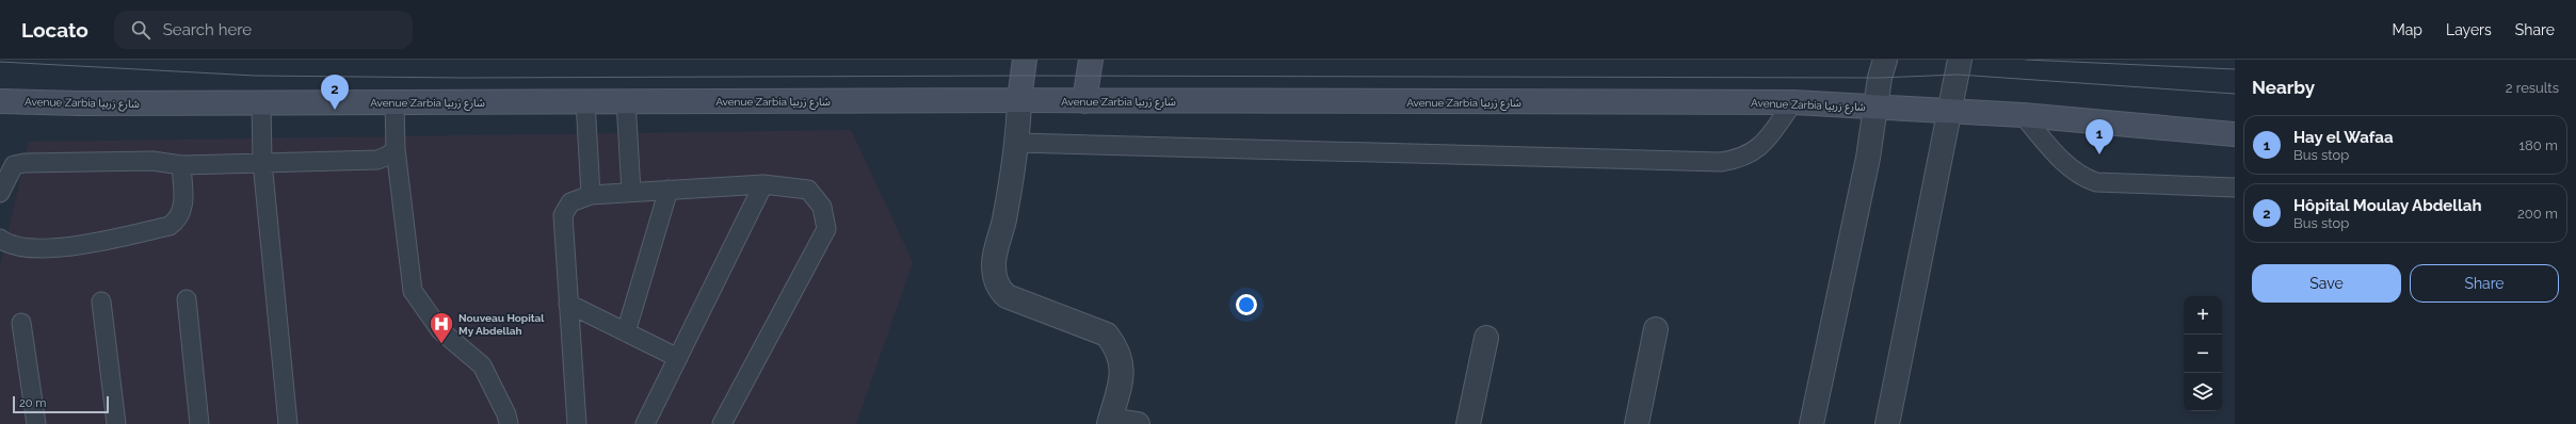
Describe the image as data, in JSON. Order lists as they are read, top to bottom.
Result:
{
  "streets": {
    "main road": ["Avenue Zarbia شارع زربيا"]
  },
  "places": {
    "hospital": ["Nouveau Hopital My Abdellah"]
  },
  "scale_bar": "20 m",
  "page": {
    "header": "Locato",
    "search": "Search here",
    "nav": ["Map", "Layers", "Share"],
    "heading": ["Nearby", "2 results"],
    "pins": ["2", "1"],
    "list": [
      {
        "mark": "1",
        "name": "Hay el Wafaa",
        "note": "Bus stop",
        "value": "180 m"
      },
      {
        "mark": "2",
        "name": "Hôpital Moulay Abdellah",
        "note": "Bus stop",
        "value": "200 m"
      }
    ],
    "buttons": ["Save", "Share"],
    "map_buttons": ["+", "−"],
    "scale": "20 m"
  }
}
